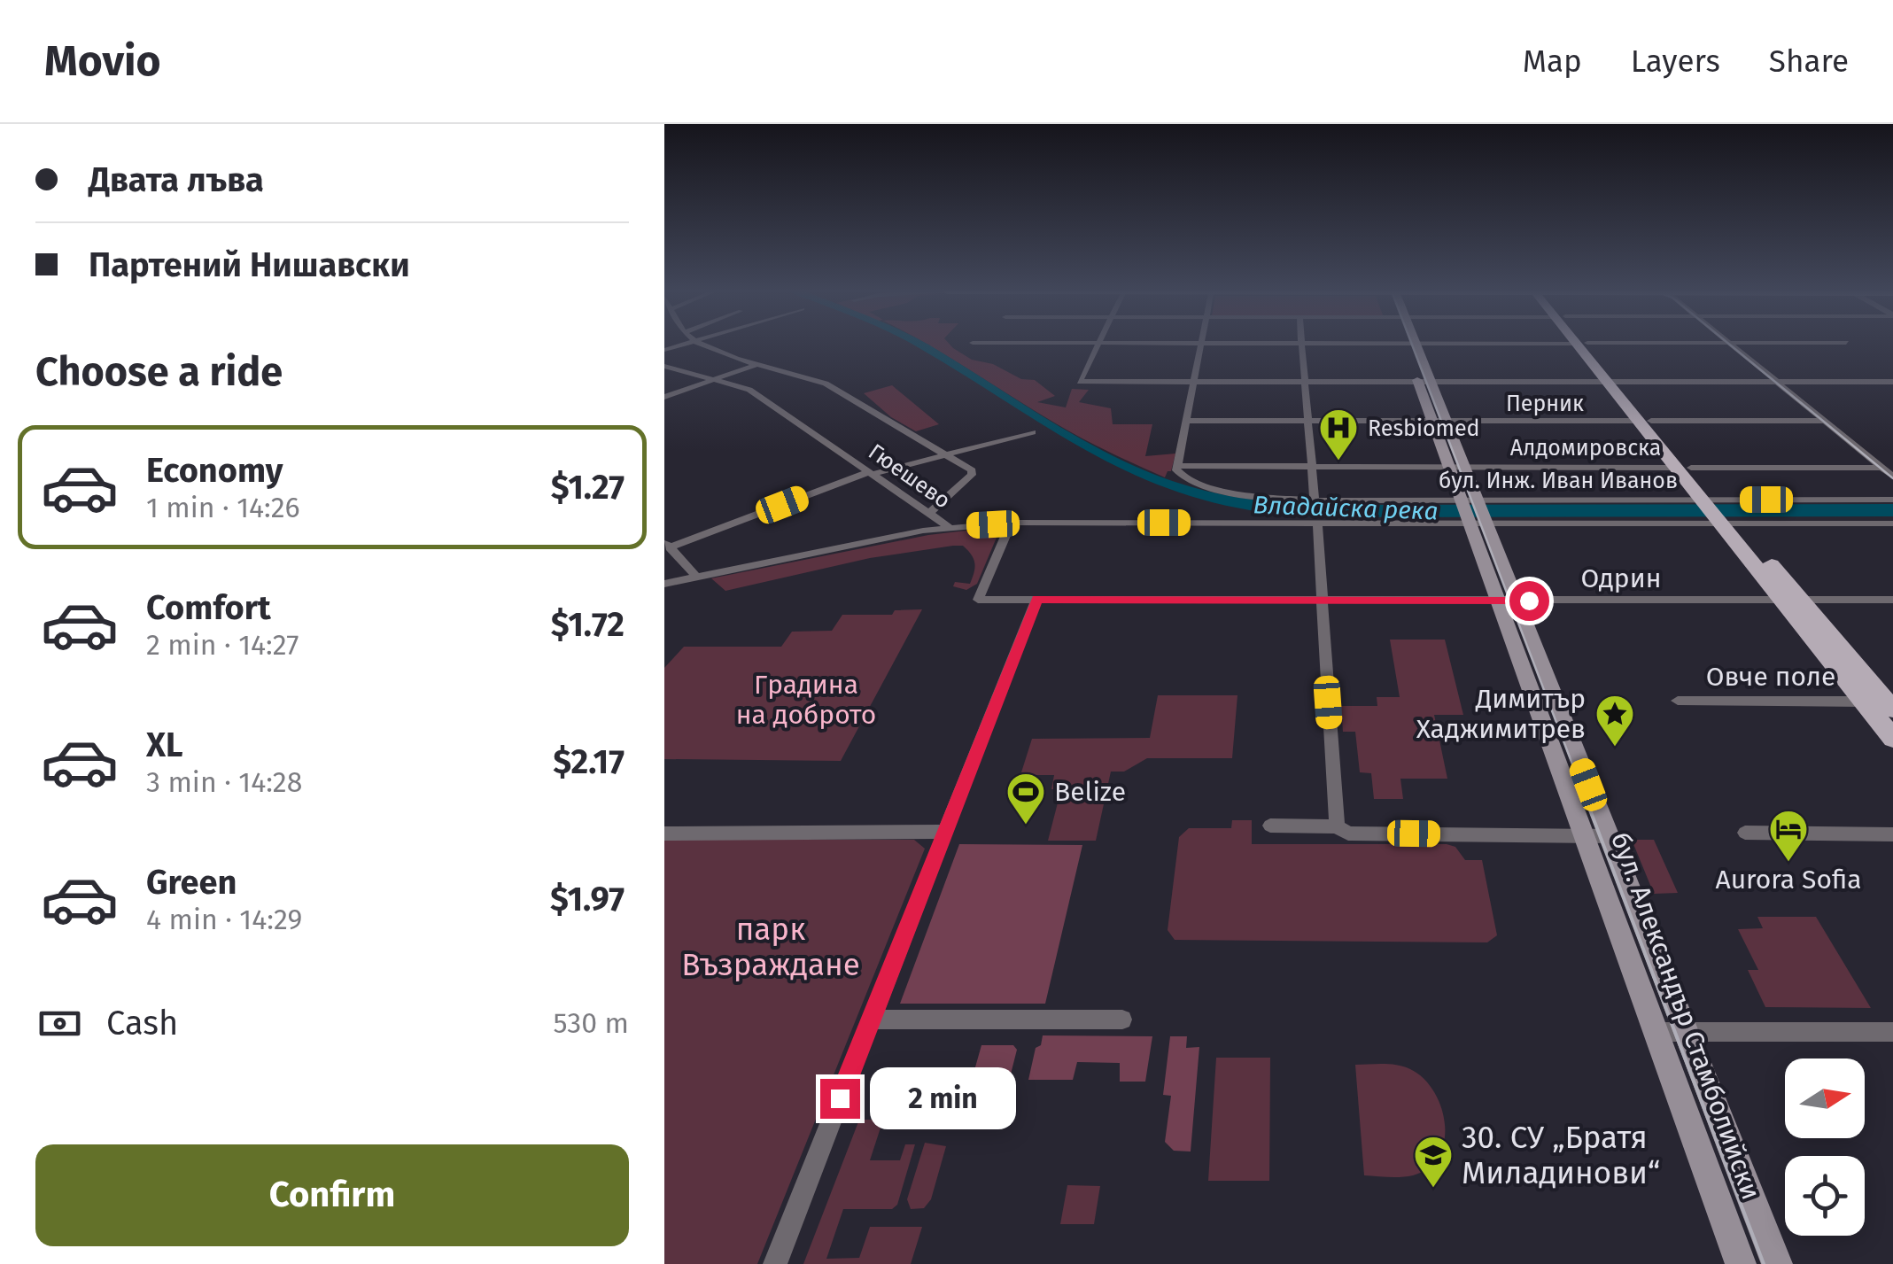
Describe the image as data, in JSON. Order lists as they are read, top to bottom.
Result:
{
  "streets": {
    "main road": ["бул. Александър Стамболийски"],
    "street": [
      "Перник",
      "Алдомировска",
      "Гюешево",
      "бул. Инж. Иван Иванов",
      "Одрин",
      "Овче поле"
    ]
  },
  "crossings": [
    ["Перник", "бул. Александър Стамболийски"],
    ["Алдомировска", "бул. Инж. Иван Иванов"],
    ["Алдомировска", "бул. Александър Стамболийски"],
    ["Гюешево", "бул. Инж. Иван Иванов"],
    ["Гюешево", "Одрин"],
    ["бул. Инж. Иван Иванов", "бул. Александър Стамболийски"],
    ["Одрин", "бул. Александър Стамболийски"]
  ],
  "water": ["Владайска река"],
  "parks": ["Градина на доброто", "парк Възраждане"],
  "places": {
    "hospital": ["Resbiomed"],
    "place": ["Димитър Хаджимитрев"],
    "sports": ["Belize"],
    "hotel": ["Aurora Sofia"],
    "school or university": ["30. СУ „Братя Миладинови“"]
  },
  "north": "right",
  "page": {
    "header": "Movio",
    "nav": ["Map", "Layers", "Share"],
    "banner": ["Двата лъва", "Партений Нишавски"],
    "heading": "Choose a ride",
    "list": [
      {
        "name": "Economy",
        "note": "1 min · 14:26",
        "value": "$1.27"
      },
      {
        "name": "Comfort",
        "note": "2 min · 14:27",
        "value": "$1.72"
      },
      {
        "name": "XL",
        "note": "3 min · 14:28",
        "value": "$2.17"
      },
      {
        "name": "Green",
        "note": "4 min · 14:29",
        "value": "$1.97"
      }
    ],
    "pay": ["Cash", "530 m"],
    "bubble": "2 min",
    "buttons": "Confirm"
  }
}
